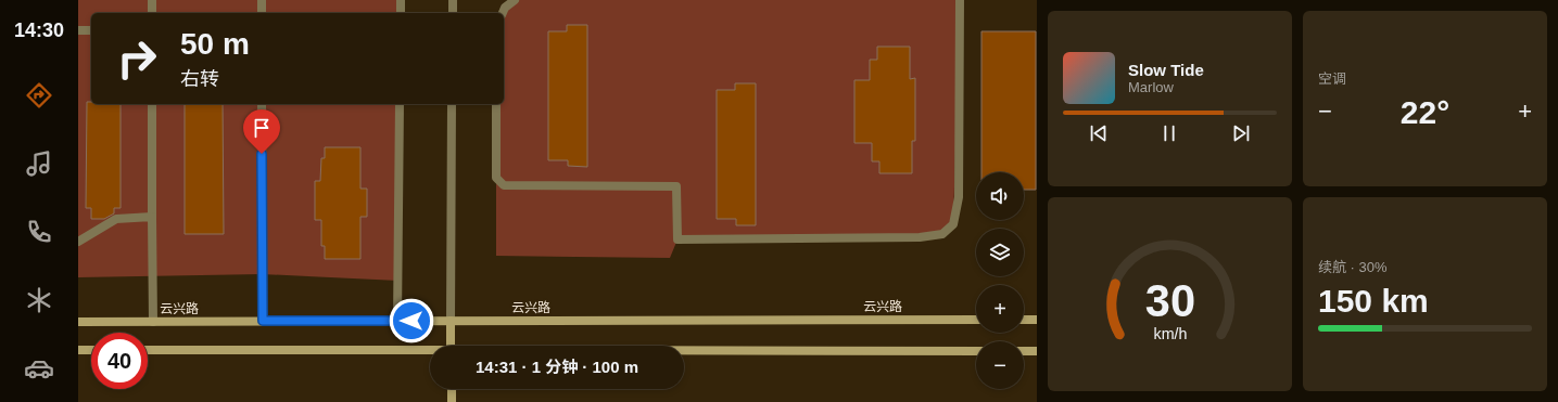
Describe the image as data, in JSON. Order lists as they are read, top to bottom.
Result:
{
  "streets": {
    "street": ["云兴路"]
  },
  "page": {
    "tabs": "14:30",
    "tile": [
      "空调",
      ["续航 · 30%", "150 km"]
    ],
    "turn": ["50 m", "右转"],
    "song": ["Slow Tide", "Marlow"],
    "heat": ["−", "22°", "+"],
    "map_buttons": ["+", "−"],
    "limit": "40",
    "trip": "14:31 · 1 分钟 · 100 m",
    "gauge": ["30", "km/h"]
  }
}
